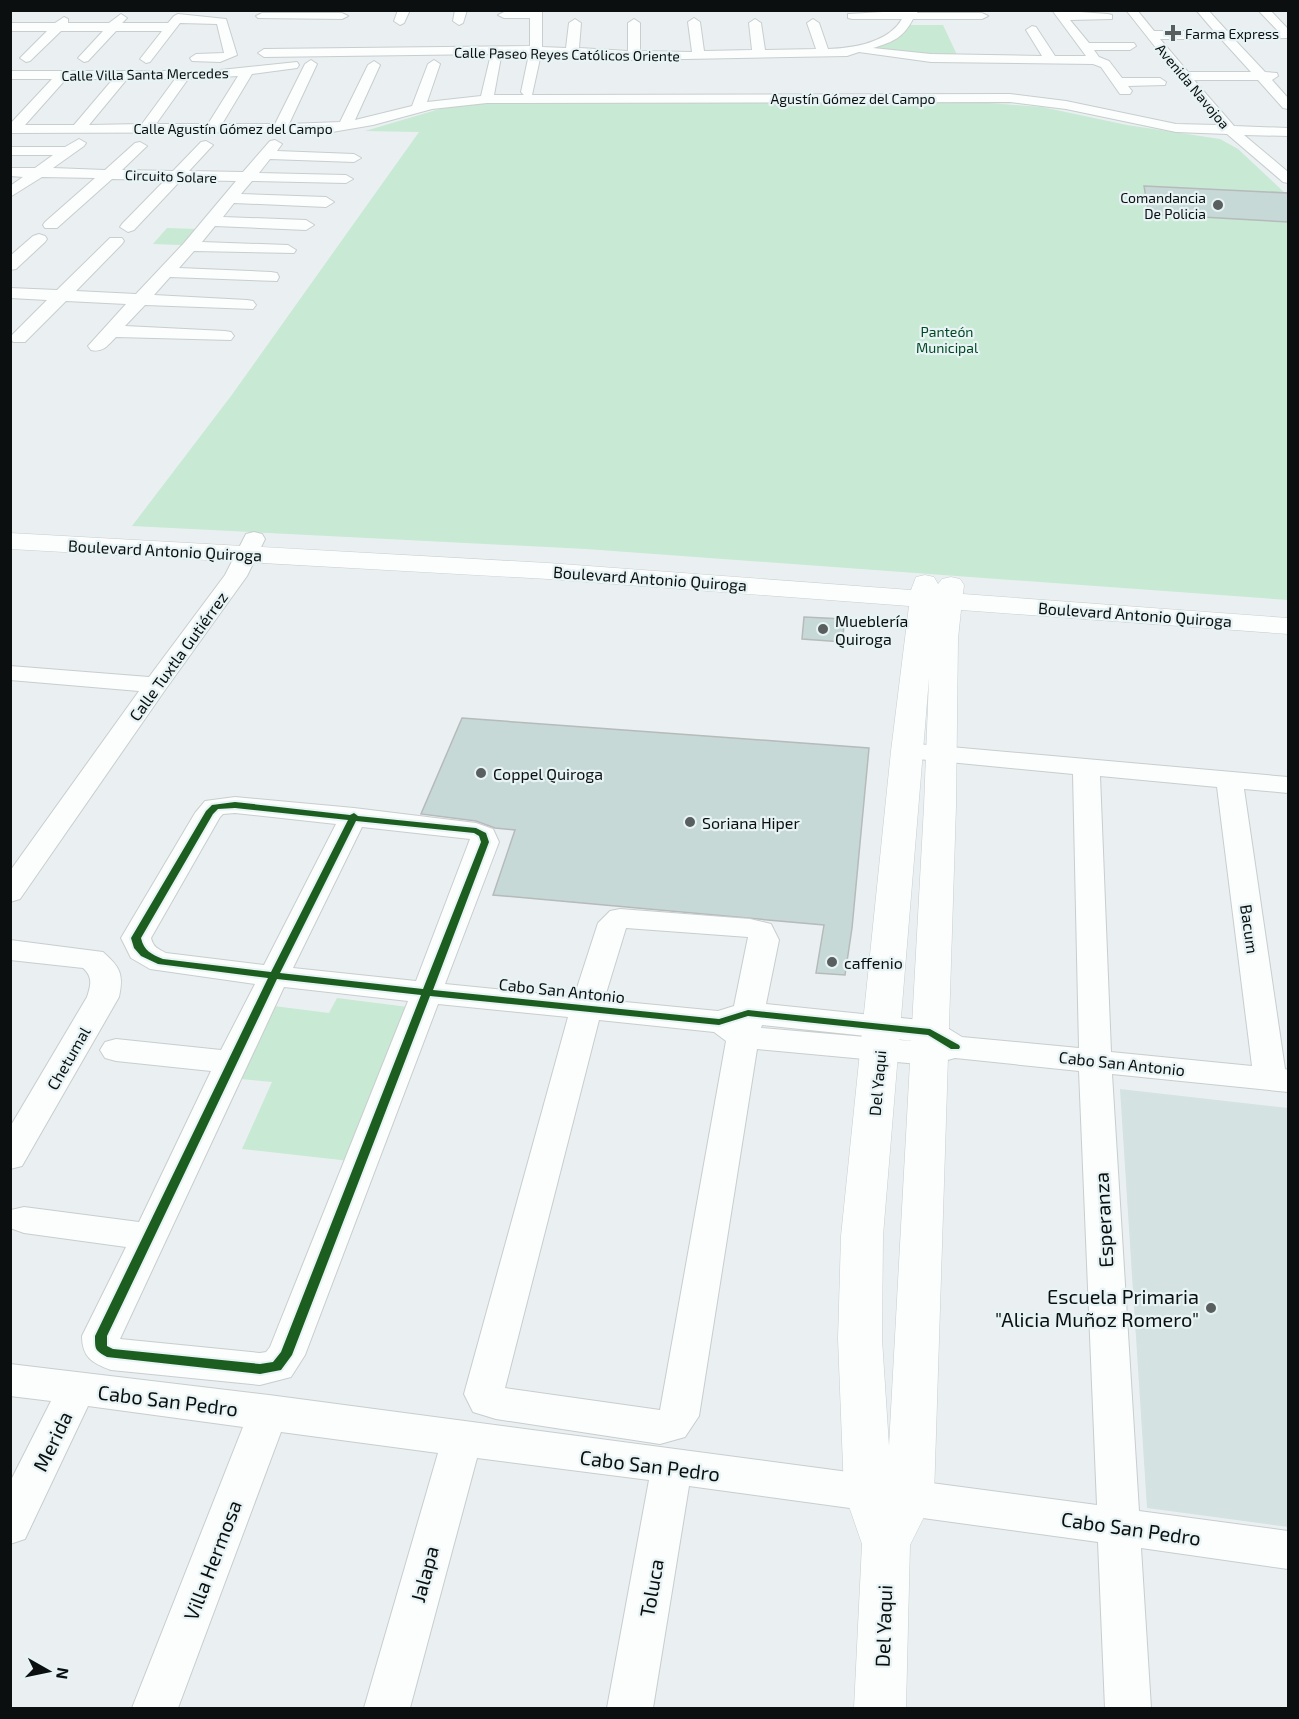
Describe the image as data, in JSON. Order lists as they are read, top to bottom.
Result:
{
  "streets": {
    "main road": ["Boulevard Antonio Quiroga", "Del Yaqui"],
    "street": [
      "Calle Paseo Reyes Católicos Oriente",
      "Calle Villa Santa Mercedes",
      "Avenida Navojoa",
      "Agustín Gómez del Campo",
      "Calle Agustín Gómez del Campo",
      "Circuito Solare",
      "Calle Tuxtla Gutiérrez",
      "Bacum",
      "Cabo San Antonio",
      "Chetumal",
      "Esperanza",
      "Cabo San Pedro",
      "Merida",
      "Villa Hermosa",
      "Jalapa",
      "Toluca"
    ]
  },
  "crossings": [
    ["Calle Villa Santa Mercedes", "Calle Agustín Gómez del Campo"],
    ["Avenida Navojoa", "Agustín Gómez del Campo"],
    ["Agustín Gómez del Campo", "Calle Agustín Gómez del Campo"],
    ["Boulevard Antonio Quiroga", "Calle Tuxtla Gutiérrez"],
    ["Boulevard Antonio Quiroga", "Del Yaqui"],
    ["Bacum", "Cabo San Antonio"],
    ["Cabo San Antonio", "Del Yaqui"],
    ["Cabo San Antonio", "Esperanza"],
    ["Del Yaqui", "Cabo San Pedro"],
    ["Esperanza", "Cabo San Pedro"],
    ["Cabo San Pedro", "Merida"],
    ["Cabo San Pedro", "Villa Hermosa"],
    ["Cabo San Pedro", "Jalapa"],
    ["Cabo San Pedro", "Toluca"]
  ],
  "parks": ["Panteón Municipal"],
  "places": {
    "health": ["Farma Express"],
    "other": [
      "Comandancia De Policia",
      "Mueblería Quiroga",
      "Coppel Quiroga",
      "Soriana Hiper",
      "caffenio",
      "Escuela Primaria \"Alicia Muñoz Romero\""
    ]
  },
  "north": "right"
}
